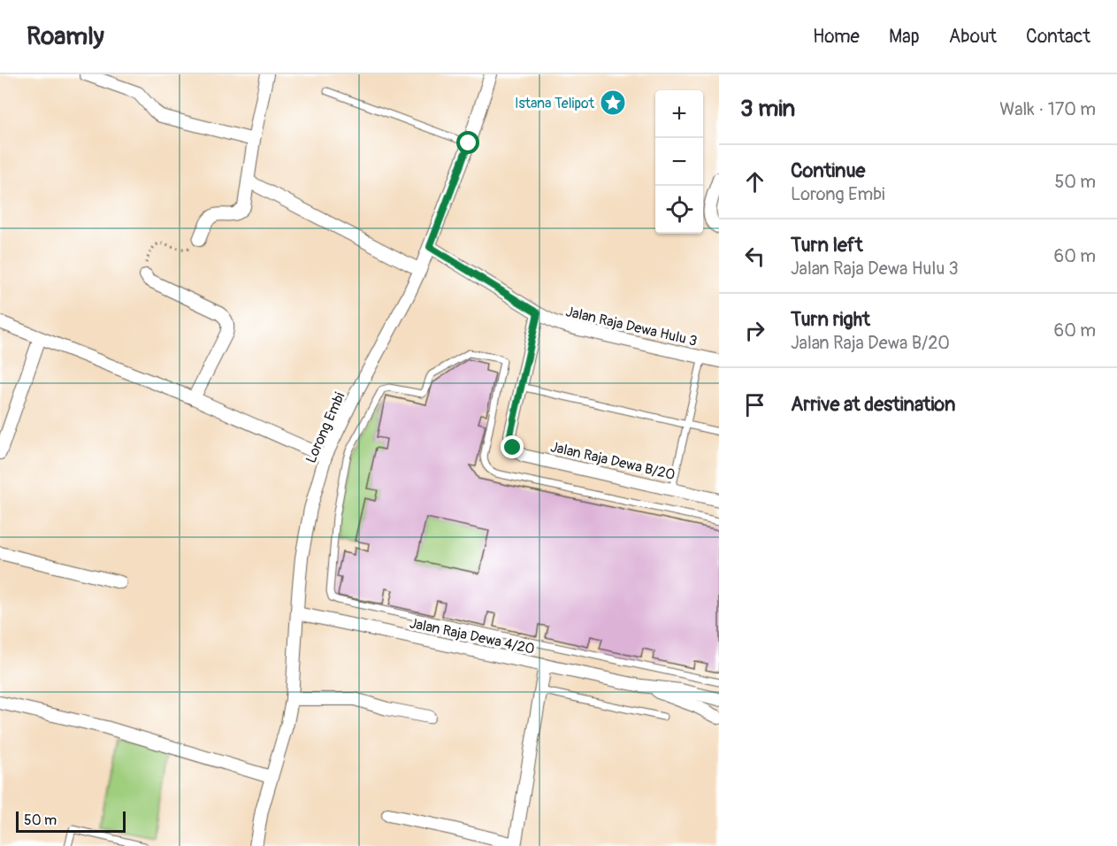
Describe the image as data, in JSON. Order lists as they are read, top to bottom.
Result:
{
  "streets": {
    "street": [
      "Jalan Raja Dewa Hulu 3",
      "Lorong Embi",
      "Jalan Raja Dewa B/20",
      "Jalan Raja Dewa 4/20"
    ]
  },
  "crossings": [
    ["Jalan Raja Dewa Hulu 3", "Lorong Embi"],
    ["Jalan Raja Dewa Hulu 3", "Jalan Raja Dewa B/20"],
    ["Lorong Embi", "Jalan Raja Dewa 4/20"]
  ],
  "places": {
    "place": ["Istana Telipot"]
  },
  "scale_bar": "50 m",
  "page": {
    "header": "Roamly",
    "nav": [
      "Home",
      "Map",
      "About",
      "Contact"
    ],
    "heading": ["3 min", "Walk · 170 m"],
    "map_buttons": ["+", "−"],
    "list": [
      ["Continue", "Lorong Embi", "50 m"],
      ["Turn left", "Jalan Raja Dewa Hulu 3", "60 m"],
      ["Turn right", "Jalan Raja Dewa B/20", "60 m"],
      "Arrive at destination"
    ],
    "scale": "50 m"
  }
}
